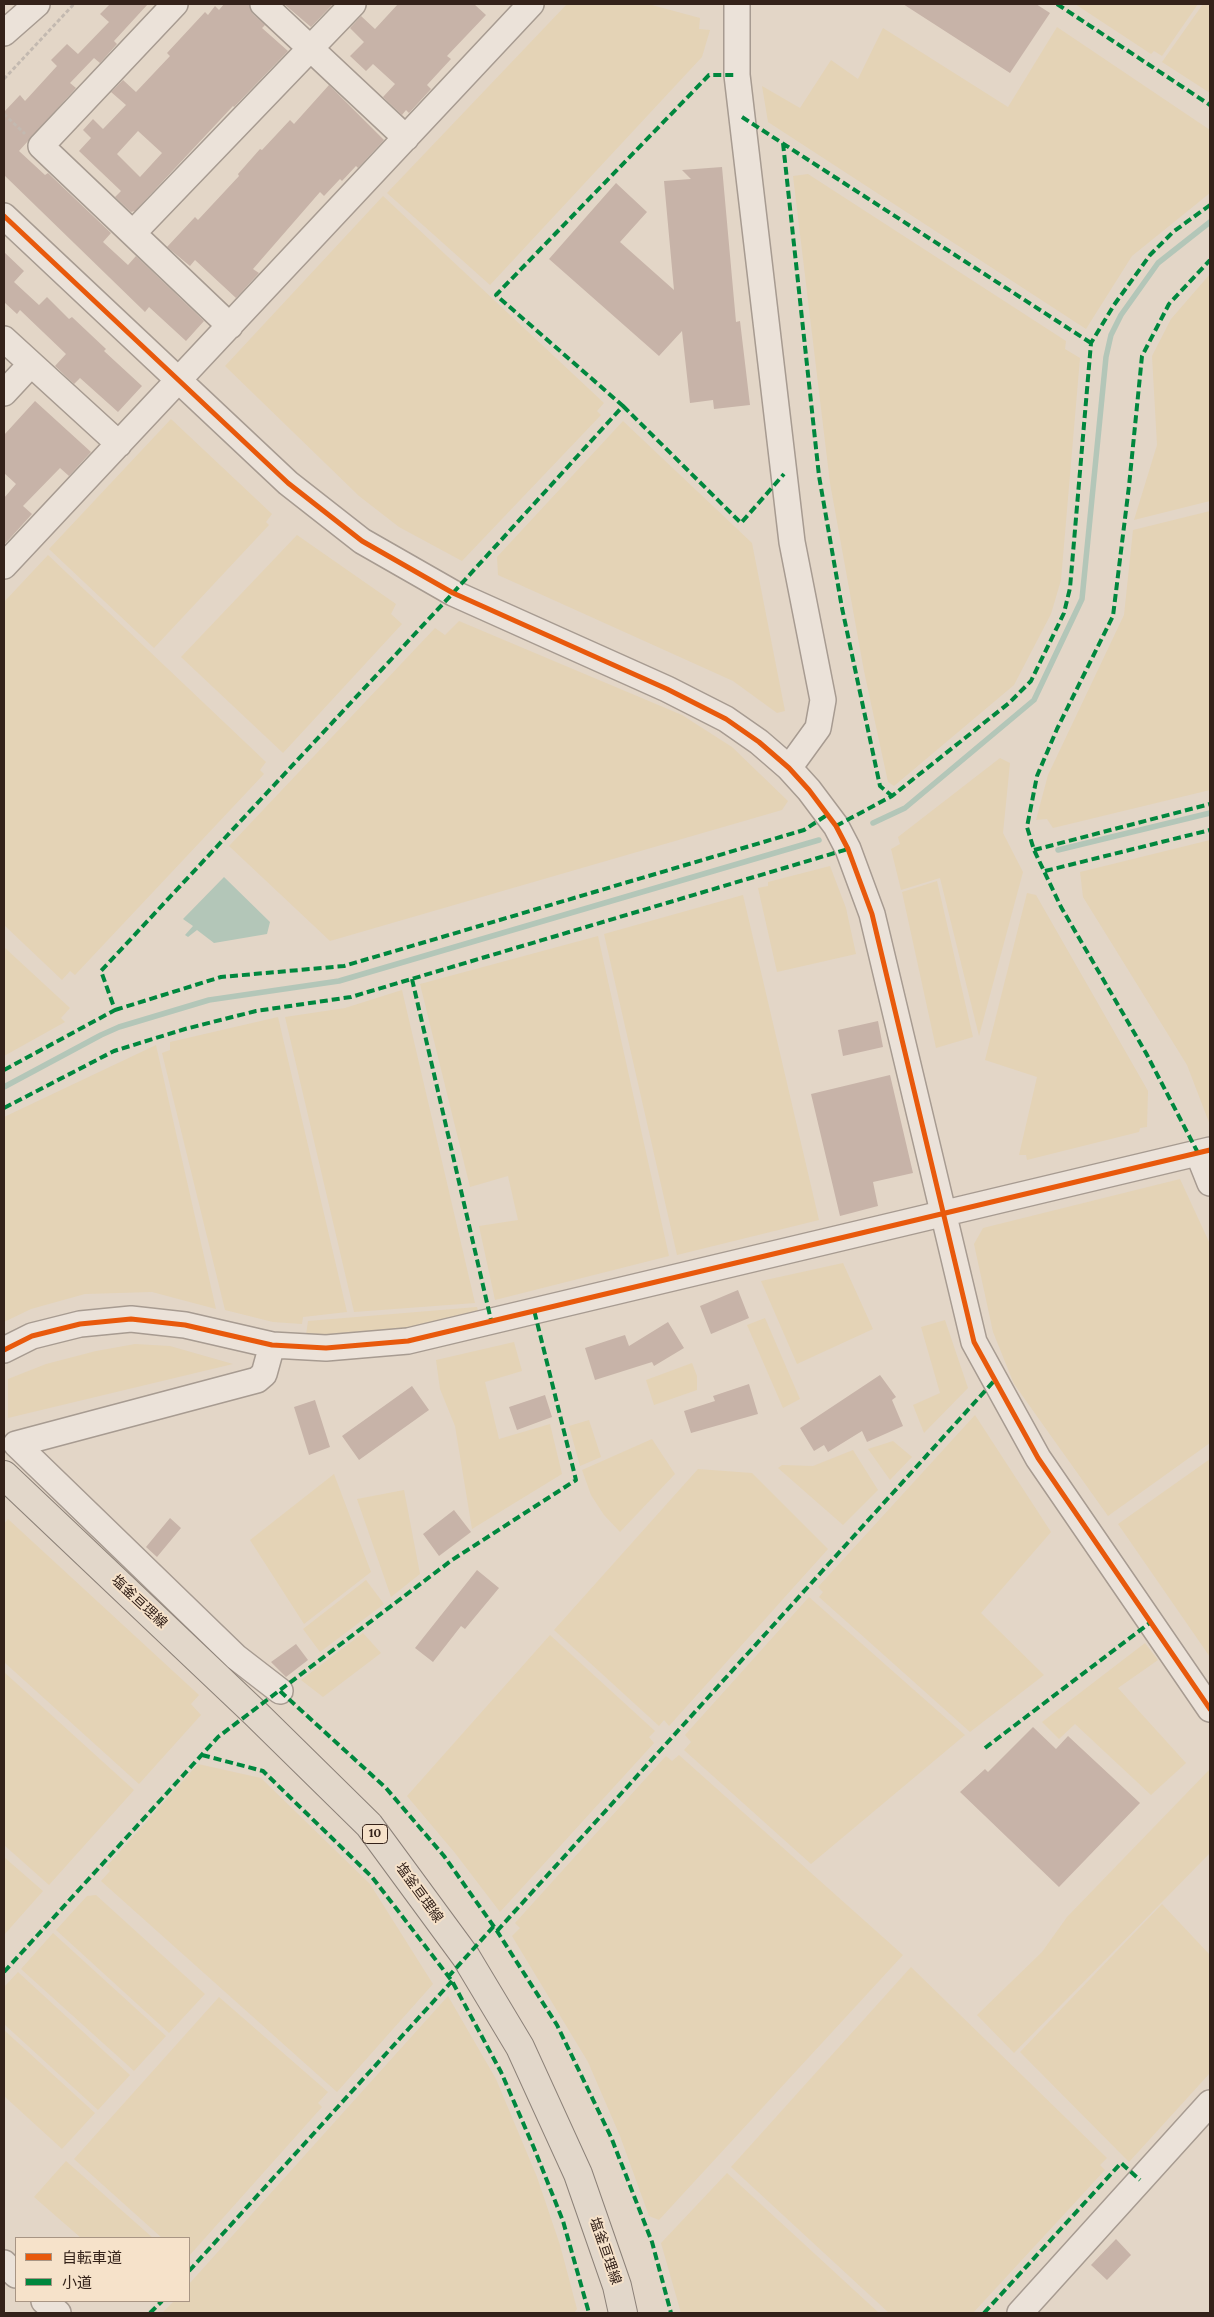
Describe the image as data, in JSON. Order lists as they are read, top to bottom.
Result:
{
  "streets": {
    "main road": ["塩釜亘理線", "10"]
  },
  "legend": ["自転車道", "小道"]
}
